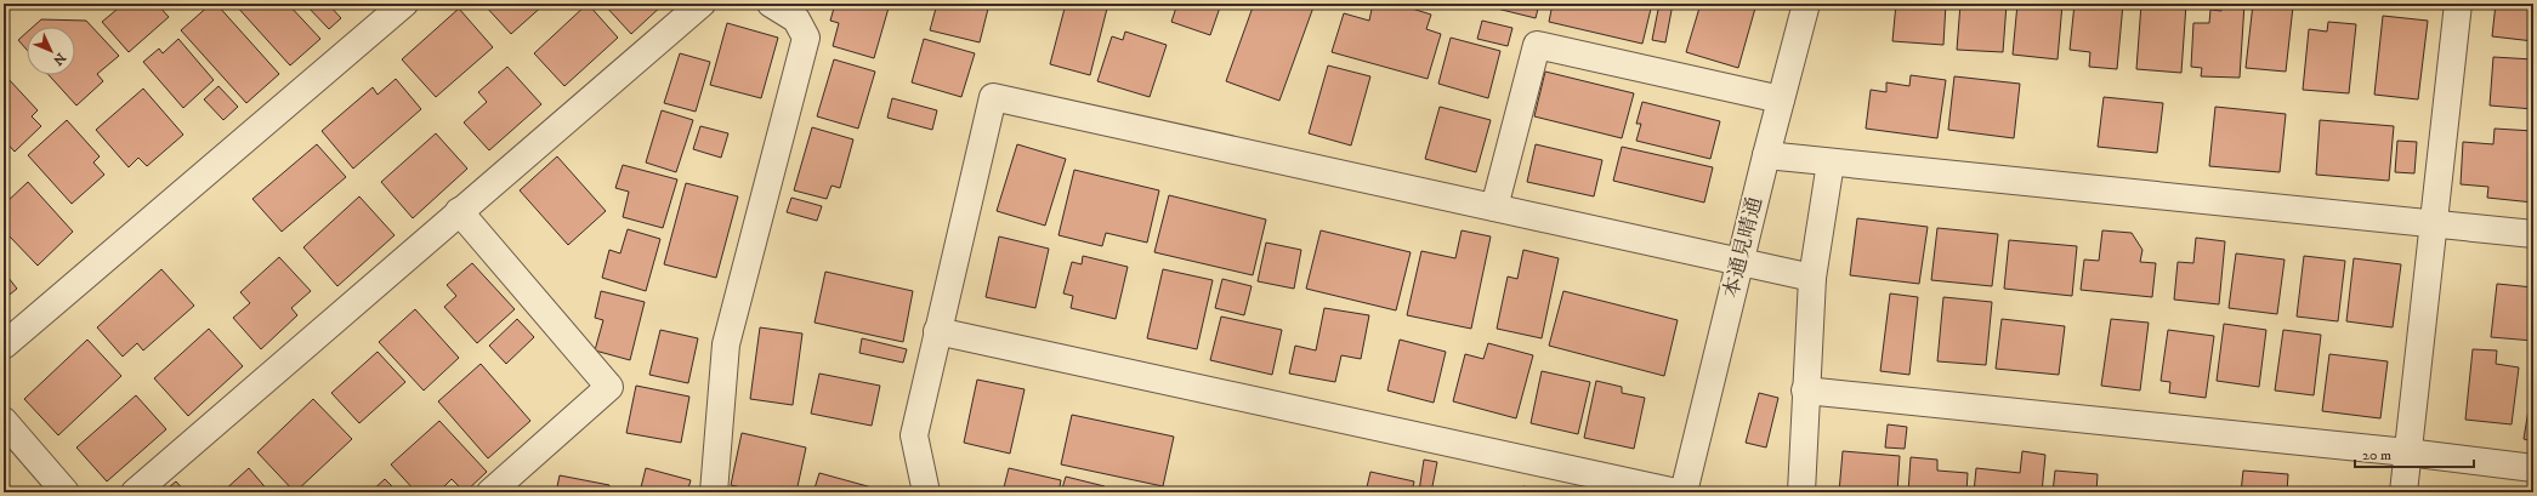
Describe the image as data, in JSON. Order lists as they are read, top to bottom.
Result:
{
  "streets": {
    "street": ["本通見晴通"]
  },
  "scale_bar": "20 m",
  "north": "bottom right"
}
